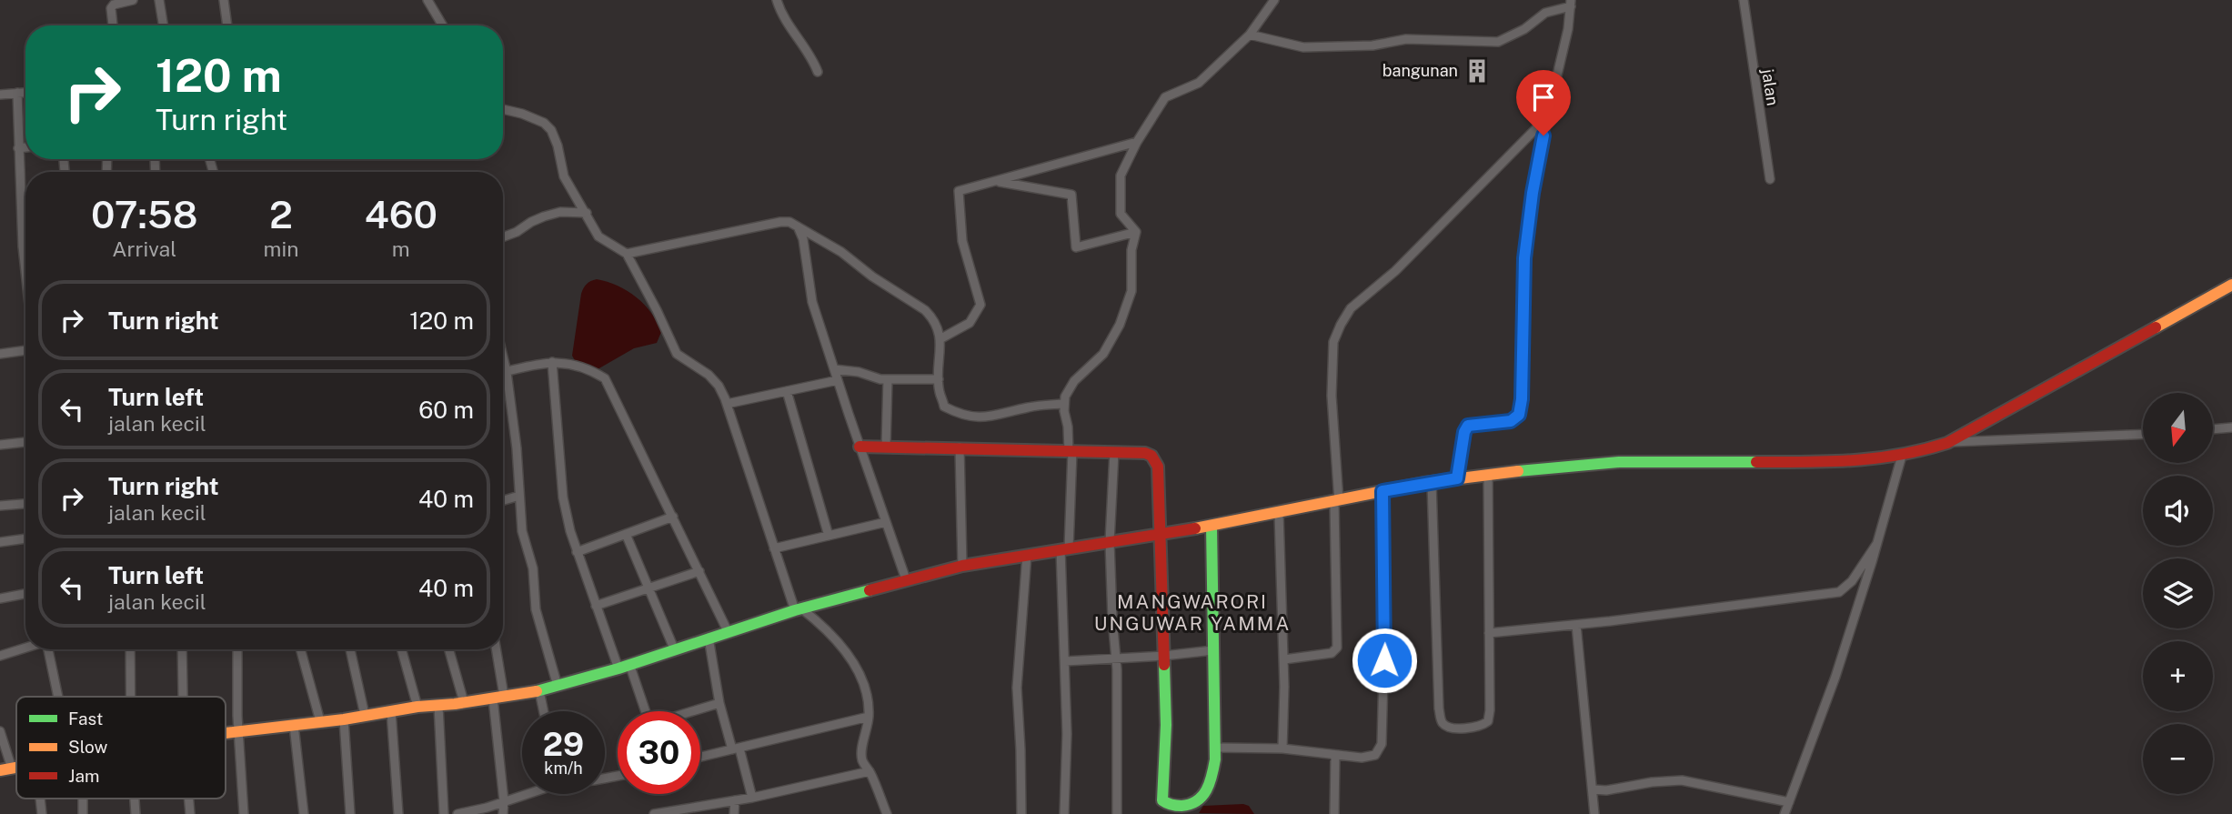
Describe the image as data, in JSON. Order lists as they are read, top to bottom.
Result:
{
  "streets": {
    "street": ["jalan"]
  },
  "districts": ["MANGWARORI UNGUWAR YAMMA"],
  "places": {
    "building": ["bangunan"]
  },
  "legend": ["Fast", "Slow", "Jam"],
  "north": "bottom",
  "page": {
    "turn": ["120 m", "Turn right"],
    "eta": [
      "07:58",
      "Arrival",
      "2",
      "min",
      "460",
      "m"
    ],
    "list": [
      {
        "name": "Turn right",
        "value": "120 m"
      },
      {
        "name": "Turn left",
        "note": "jalan kecil",
        "value": "60 m"
      },
      {
        "name": "Turn right",
        "note": "jalan kecil",
        "value": "40 m"
      },
      {
        "name": "Turn left",
        "note": "jalan kecil",
        "value": "40 m"
      }
    ],
    "map_buttons": ["+", "−"],
    "speed": "29 km/h",
    "limit": "30"
  }
}
